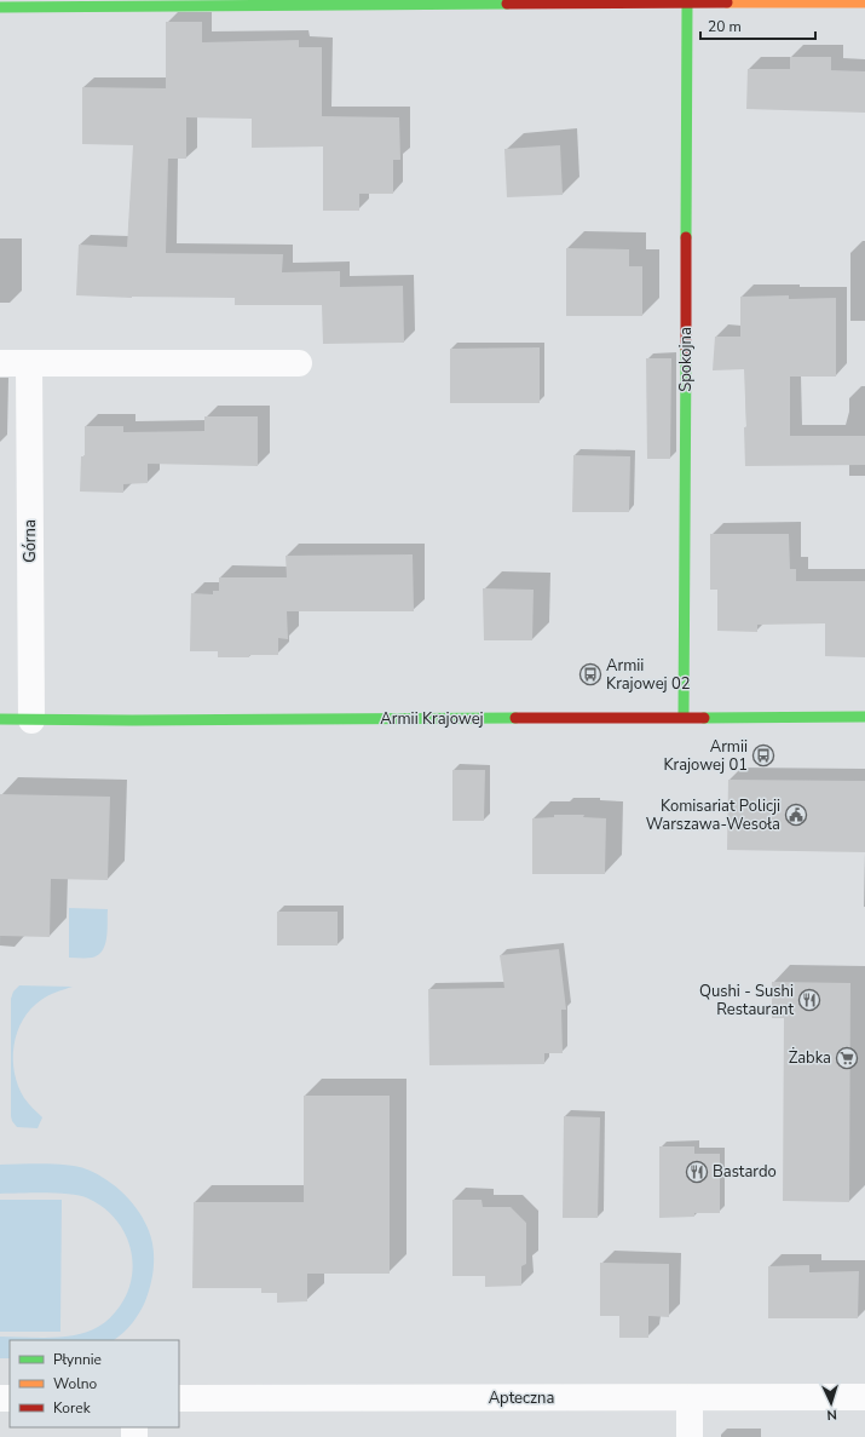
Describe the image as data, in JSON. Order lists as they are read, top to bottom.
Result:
{
  "streets": {
    "street": [
      "Spokojna",
      "Górna",
      "Armii Krajowej",
      "Apteczna"
    ]
  },
  "crossings": [
    ["Spokojna", "Armii Krajowej"],
    ["Górna", "Armii Krajowej"]
  ],
  "places": {
    "bus stop": ["Armii Krajowej 02", "Armii Krajowej 01"],
    "public building": ["Komisariat Policji Warszawa-Wesoła"],
    "restaurant": ["Qushi - Sushi Restaurant", "Bastardo"],
    "supermarket": ["Żabka"]
  },
  "legend": ["Płynnie", "Wolno", "Korek"],
  "scale_bar": "20 m",
  "north": "bottom"
}
